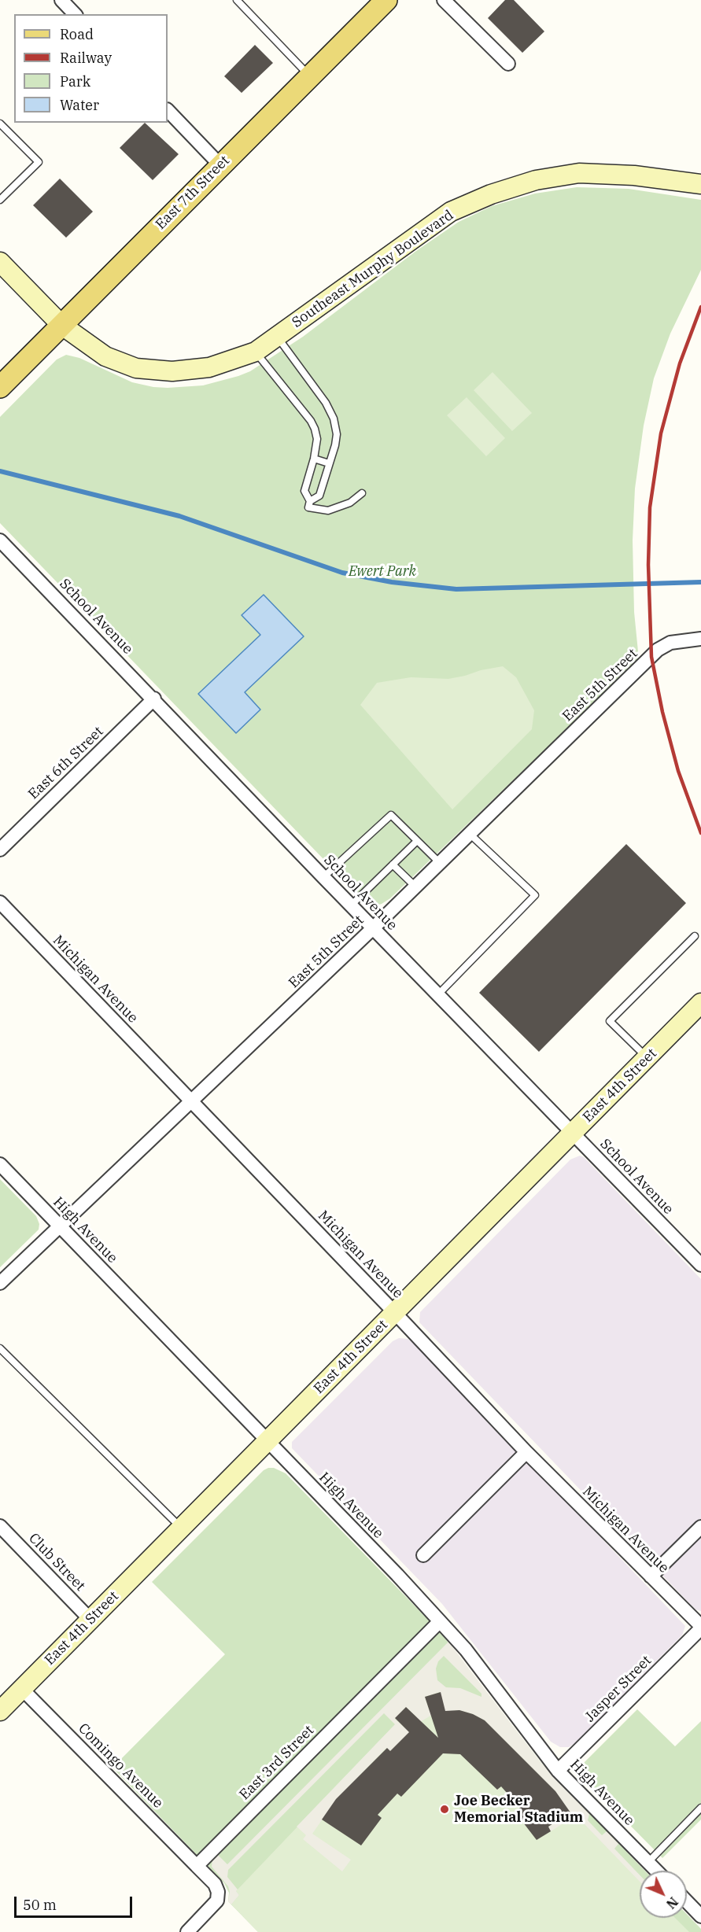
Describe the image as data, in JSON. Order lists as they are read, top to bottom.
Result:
{
  "streets": {
    "main road": ["East 7th Street"],
    "street": [
      "Southeast Murphy Boulevard",
      "School Avenue",
      "East 5th Street",
      "East 6th Street",
      "Michigan Avenue",
      "East 4th Street",
      "High Avenue",
      "Club Street",
      "Jasper Street",
      "East 3rd Street",
      "Comingo Avenue"
    ]
  },
  "crossings": [
    ["East 7th Street", "Southeast Murphy Boulevard"],
    ["School Avenue", "East 5th Street"],
    ["School Avenue", "East 6th Street"],
    ["School Avenue", "East 4th Street"],
    ["East 5th Street", "Michigan Avenue"],
    ["East 5th Street", "High Avenue"],
    ["Michigan Avenue", "East 4th Street"],
    ["Michigan Avenue", "Jasper Street"],
    ["East 4th Street", "High Avenue"],
    ["East 4th Street", "Club Street"],
    ["East 4th Street", "Comingo Avenue"],
    ["High Avenue", "Jasper Street"],
    ["High Avenue", "East 3rd Street"],
    ["East 3rd Street", "Comingo Avenue"]
  ],
  "parks": ["Ewert Park"],
  "places": ["Joe Becker Memorial Stadium"],
  "legend": [
    "Road",
    "Railway",
    "Park",
    "Water"
  ],
  "scale_bar": "50 m",
  "north": "bottom right"
}
